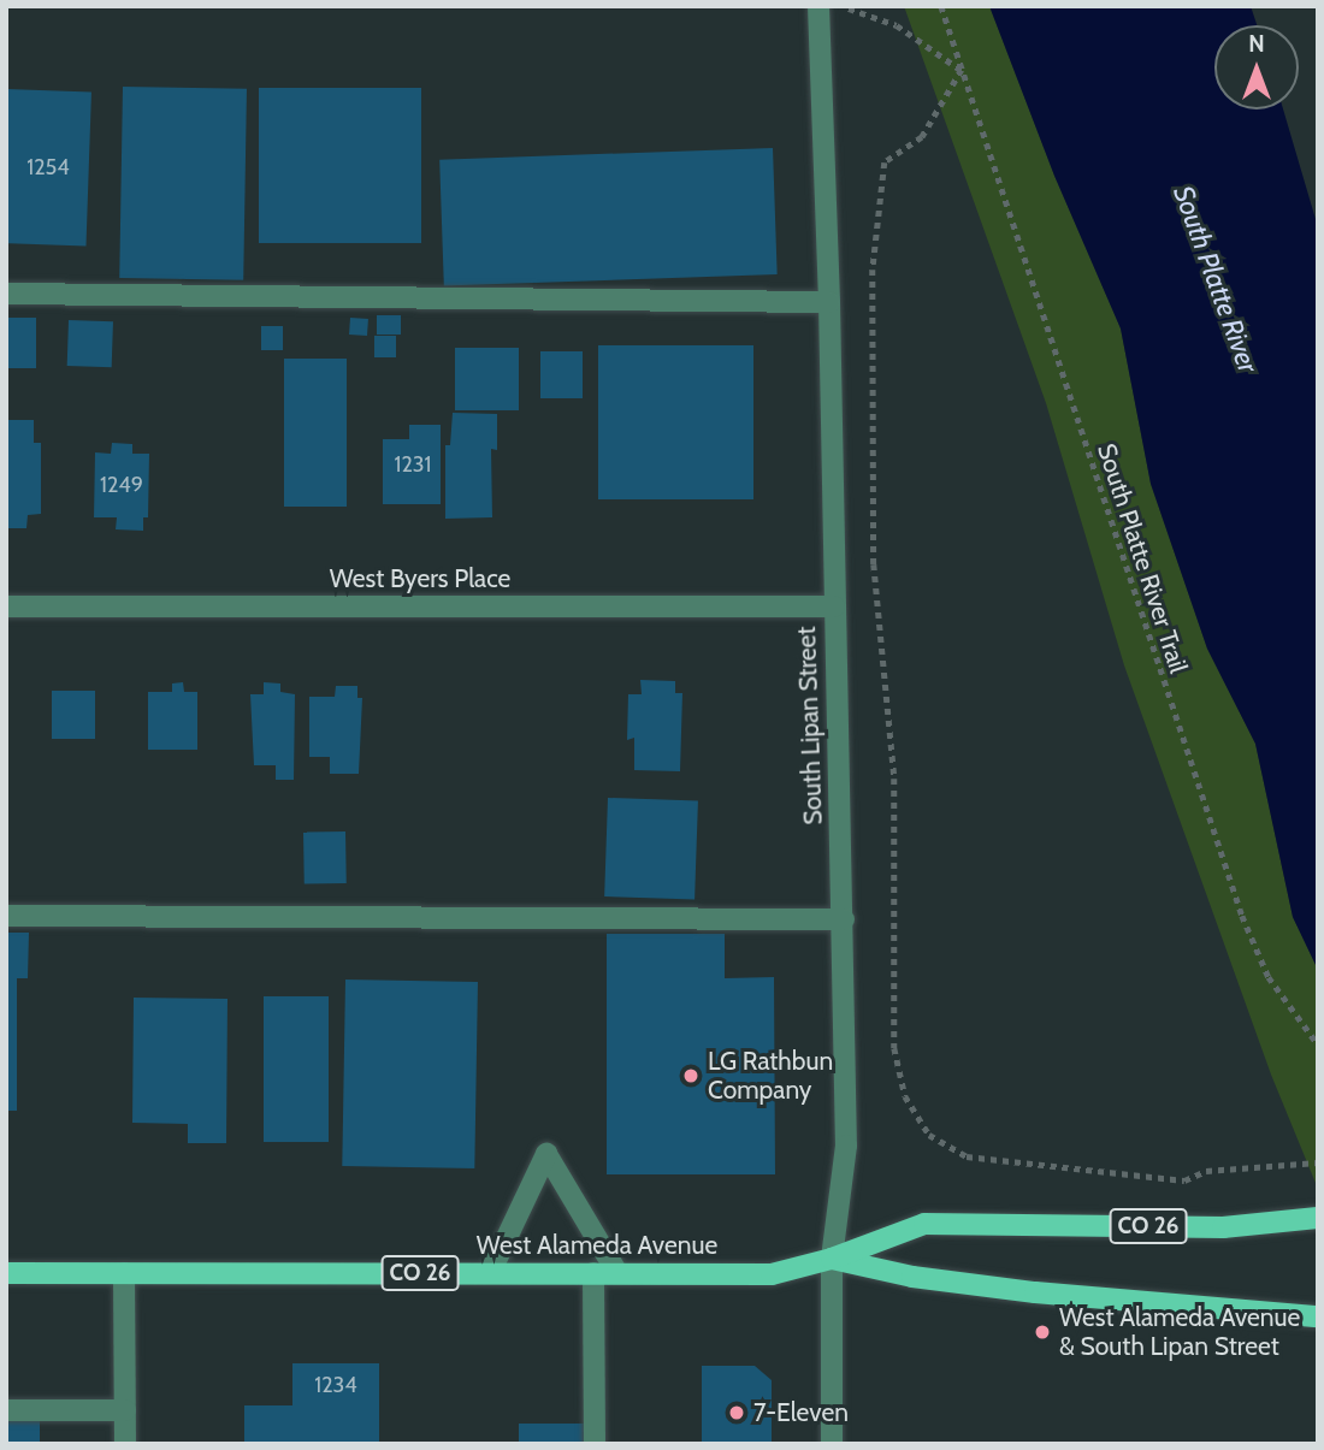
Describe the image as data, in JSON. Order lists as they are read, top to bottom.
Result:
{
  "streets": {
    "main road": ["CO 26", "West Alameda Avenue"],
    "street": ["West Byers Place", "South Lipan Street"],
    "path": ["South Platte River Trail"]
  },
  "crossings": [
    ["West Byers Place", "South Lipan Street"],
    ["South Lipan Street", "West Alameda Avenue"]
  ],
  "water": ["South Platte River"],
  "places": ["LG Rathbun Company", "West Alameda Avenue & South Lipan Street", "7-Eleven"],
  "house_numbers": [
    "1254",
    "1231",
    "1249",
    "1234"
  ],
  "north": "top"
}
